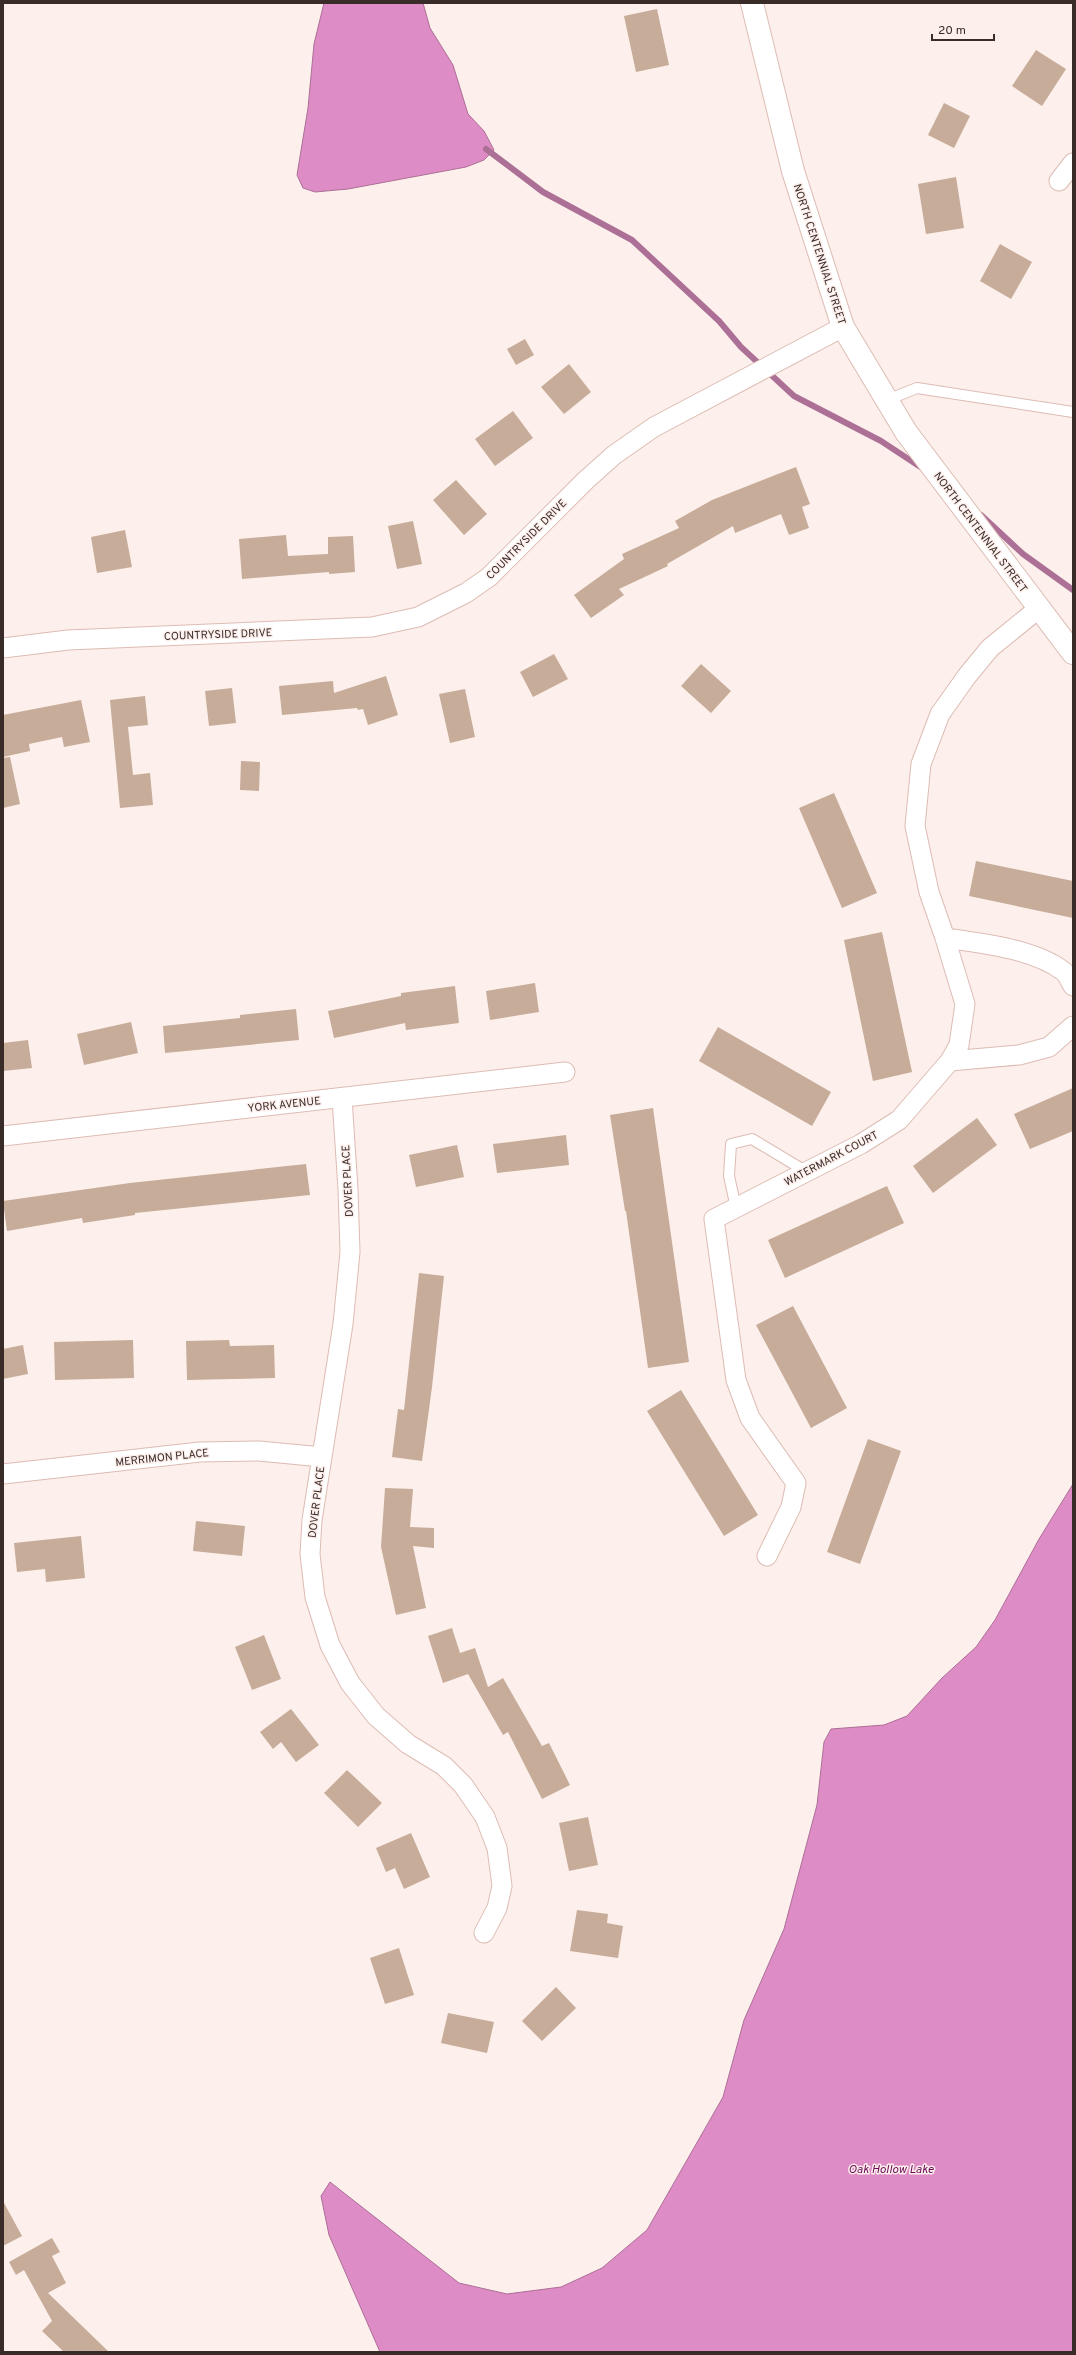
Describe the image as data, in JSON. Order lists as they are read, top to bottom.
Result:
{
  "streets": {
    "street": [
      "NORTH CENTENNIAL STREET",
      "COUNTRYSIDE DRIVE",
      "YORK AVENUE",
      "WATERMARK COURT",
      "DOVER PLACE",
      "MERRIMON PLACE"
    ]
  },
  "crossings": [
    ["NORTH CENTENNIAL STREET", "COUNTRYSIDE DRIVE"],
    ["NORTH CENTENNIAL STREET", "WATERMARK COURT"],
    ["YORK AVENUE", "DOVER PLACE"],
    ["DOVER PLACE", "MERRIMON PLACE"]
  ],
  "water": ["Oak Hollow Lake"],
  "scale_bar": "20 m"
}
